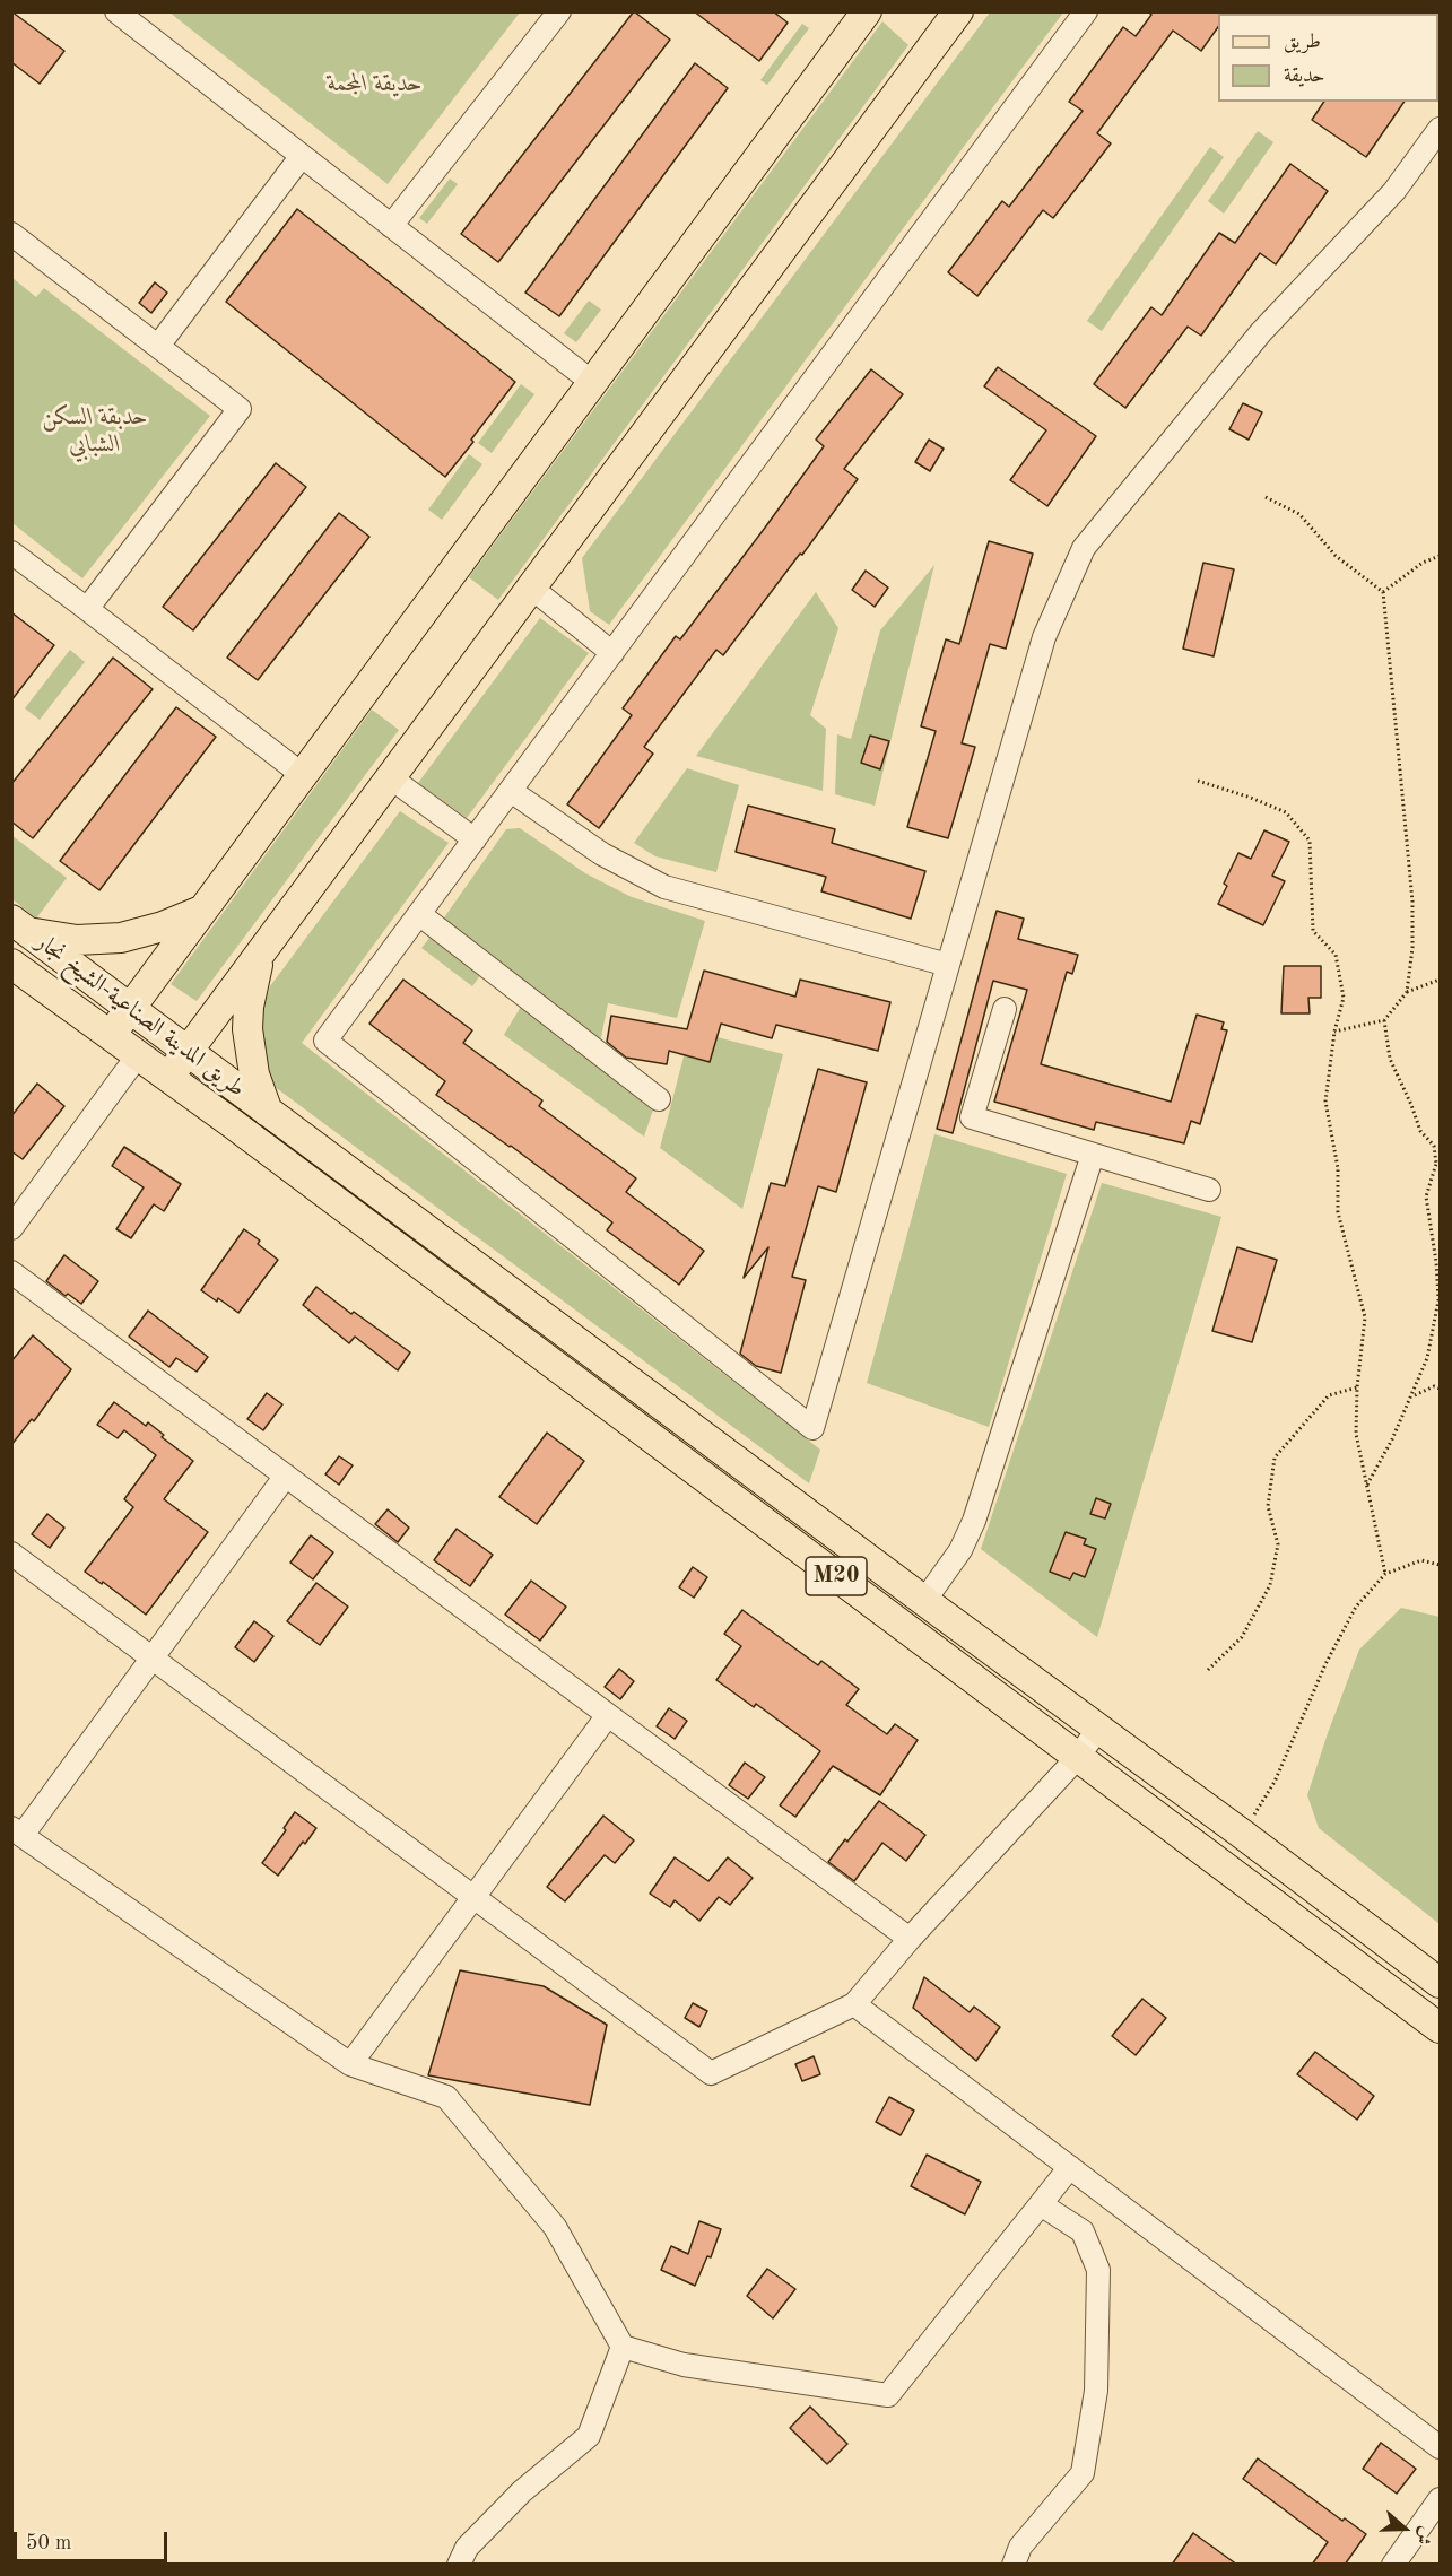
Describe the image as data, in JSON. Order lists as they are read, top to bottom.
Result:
{
  "streets": {
    "main road": ["طريق المدينة الصناعية-الشيخ نجار", "M20"]
  },
  "crossings": [
    ["طريق المدينة الصناعية-الشيخ نجار", "M20"]
  ],
  "parks": ["حديقة المجمة", "حدبقة السكن الشبابي"],
  "legend": ["طريق", "حديقة"],
  "scale_bar": "50 m",
  "north": "right"
}
